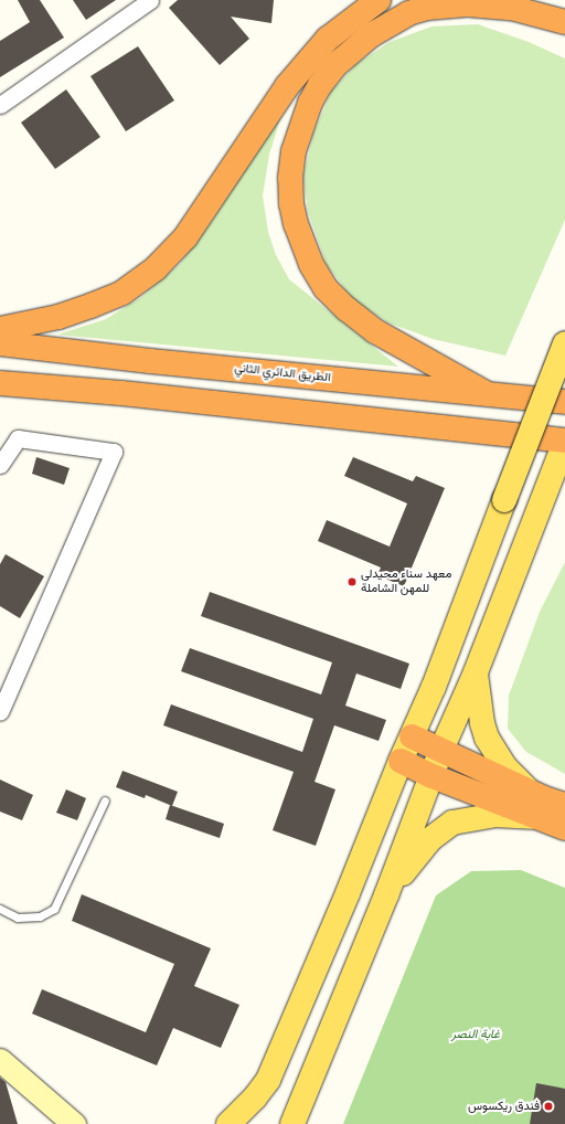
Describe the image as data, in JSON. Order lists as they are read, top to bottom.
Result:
{
  "streets": {
    "highway": ["الطريق الدائري الثاني"]
  },
  "parks": ["غابة النصر"],
  "places": ["معهد سناء محيدلي للمهن الشاملة", "فندق ريكسوس"]
}
